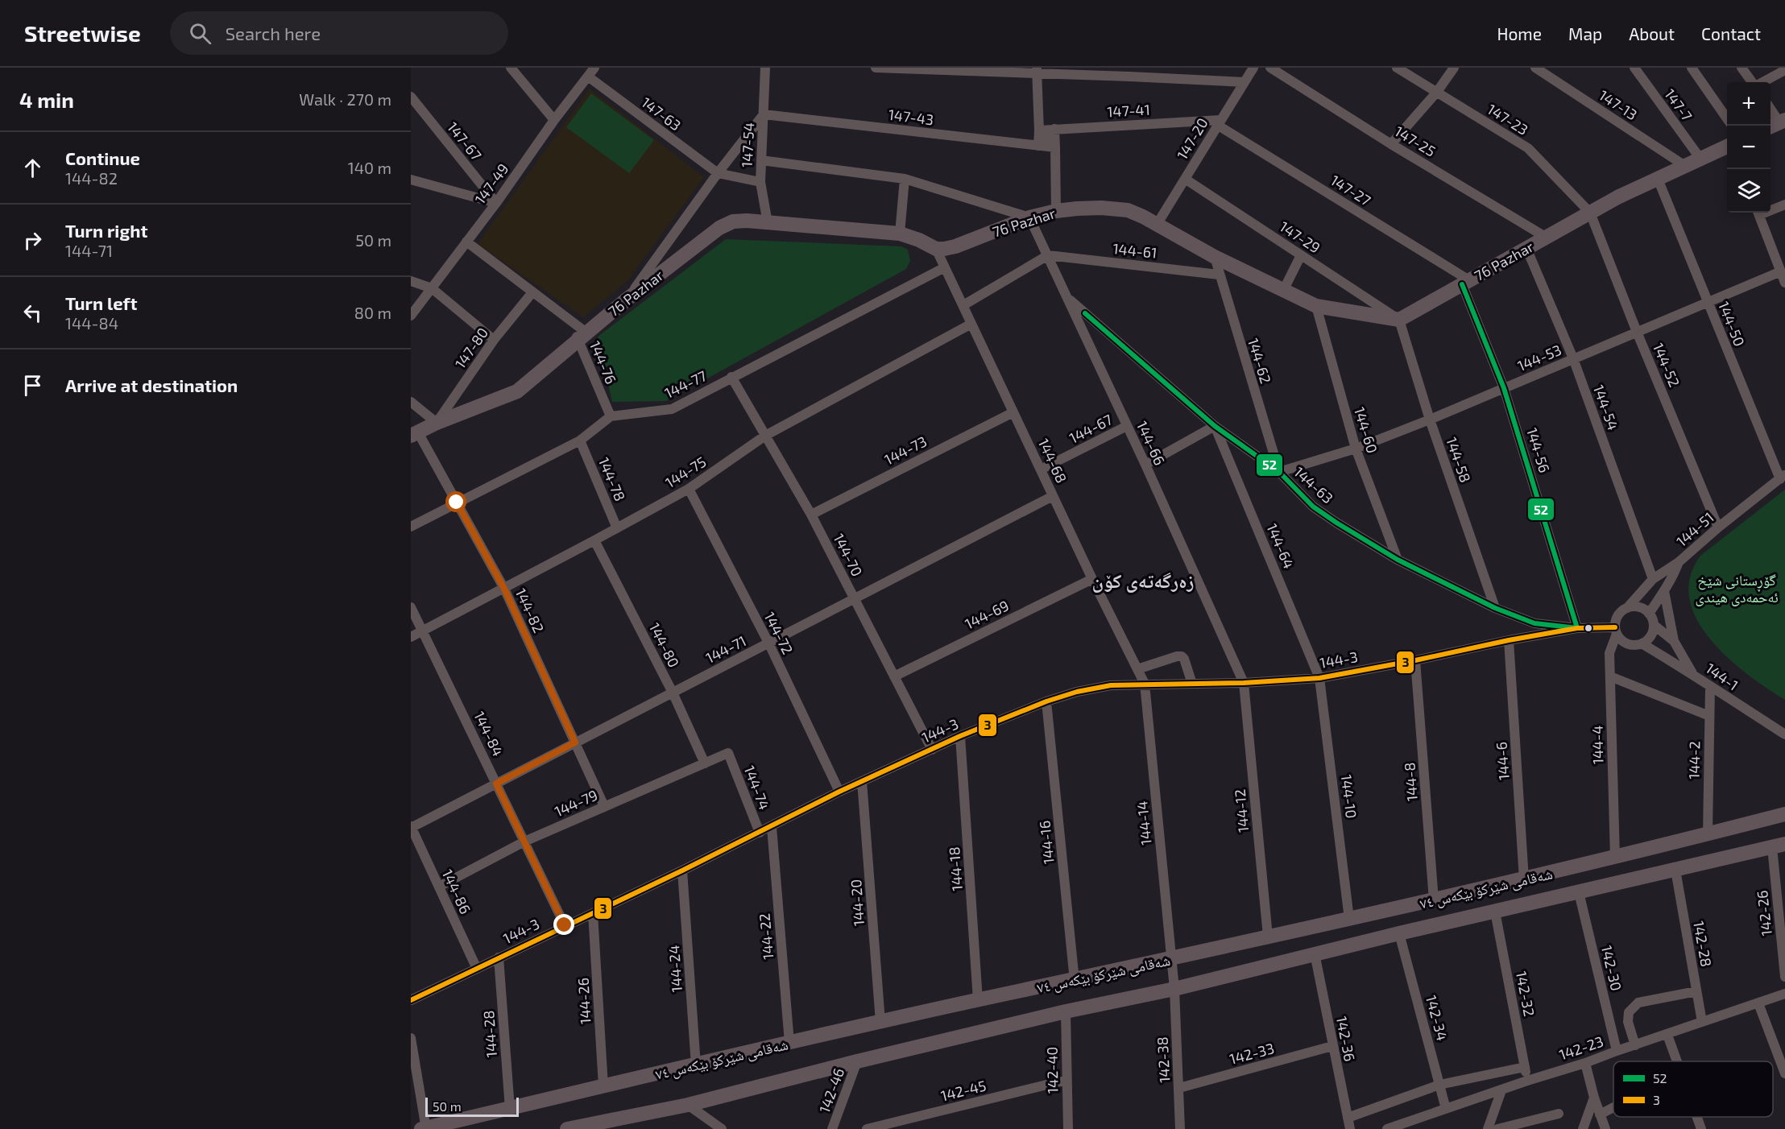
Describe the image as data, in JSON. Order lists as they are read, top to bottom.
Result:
{
  "streets": {
    "street": [
      "147-13",
      "147-7",
      "147-41",
      "147-63",
      "147-43",
      "147-23",
      "147-20",
      "147-67",
      "147-25",
      "147-54",
      "147-49",
      "147-27",
      "76 Pazhar",
      "147-29",
      "144-61",
      "144-50",
      "147-80",
      "144-53",
      "144-62",
      "144-76",
      "144-52",
      "144-77",
      "144-54",
      "144-67",
      "144-60",
      "144-66",
      "144-73",
      "144-56",
      "144-58",
      "144-68",
      "144-75",
      "144-78",
      "144-63",
      "144-51",
      "144-64",
      "144-70",
      "144-82",
      "144-69",
      "144-72",
      "144-80",
      "144-71",
      "144-3",
      "144-1",
      "144-84",
      "144-4",
      "144-2",
      "144-6",
      "144-8",
      "144-74",
      "144-10",
      "144-79",
      "144-12",
      "144-14",
      "144-16",
      "144-18",
      "شەقامی شێرکۆ بێکەس ٧٤",
      "144-86",
      "144-20",
      "142-26",
      "144-22",
      "142-28",
      "142-30",
      "144-24",
      "142-32",
      "144-26",
      "142-34",
      "144-28",
      "142-36",
      "142-23",
      "142-33",
      "142-38",
      "142-40",
      "142-46",
      "142-45"
    ]
  },
  "crossings": [
    ["147-13", "76 Pazhar"],
    ["147-7", "76 Pazhar"],
    ["147-41", "147-20"],
    ["147-41", "147-27"],
    ["147-63", "147-49"],
    ["147-43", "147-54"],
    ["147-23", "76 Pazhar"],
    ["147-23", "144-52"],
    ["147-20", "147-27"],
    ["147-20", "76 Pazhar"],
    ["147-20", "147-29"],
    ["147-67", "147-49"],
    ["147-25", "76 Pazhar"],
    ["147-54", "76 Pazhar"],
    ["147-27", "76 Pazhar"],
    ["147-27", "144-56"],
    ["76 Pazhar", "147-29"],
    ["76 Pazhar", "144-50"],
    ["76 Pazhar", "147-80"],
    ["76 Pazhar", "144-62"],
    ["76 Pazhar", "144-76"],
    ["76 Pazhar", "144-52"],
    ["76 Pazhar", "144-54"],
    ["76 Pazhar", "144-60"],
    ["76 Pazhar", "144-66"],
    ["76 Pazhar", "144-56"],
    ["76 Pazhar", "144-58"],
    ["76 Pazhar", "144-68"],
    ["76 Pazhar", "144-82"],
    ["147-29", "144-58"],
    ["144-61", "144-62"],
    ["144-61", "144-66"],
    ["144-50", "144-53"],
    ["144-50", "144-51"],
    ["144-53", "144-62"],
    ["144-53", "144-52"],
    ["144-53", "144-54"],
    ["144-53", "144-60"],
    ["144-53", "144-56"],
    ["144-53", "144-58"],
    ["144-53", "144-63"],
    ["144-62", "144-63"],
    ["144-76", "144-77"],
    ["144-52", "144-51"],
    ["144-77", "144-68"],
    ["144-77", "144-70"],
    ["144-54", "144-51"],
    ["144-67", "144-66"],
    ["144-67", "144-68"],
    ["144-60", "144-63"],
    ["144-66", "144-63"],
    ["144-66", "144-3"],
    ["144-66", "144-12"],
    ["144-73", "144-68"],
    ["144-73", "144-70"],
    ["144-56", "144-63"],
    ["144-56", "144-3"],
    ["144-58", "144-63"],
    ["144-68", "144-75"],
    ["144-68", "144-69"],
    ["144-68", "144-71"],
    ["144-68", "144-3"],
    ["144-68", "144-14"],
    ["144-75", "144-78"],
    ["144-75", "144-70"],
    ["144-75", "144-82"],
    ["144-75", "144-72"],
    ["144-75", "144-80"],
    ["144-75", "144-84"],
    ["144-63", "144-64"],
    ["144-63", "144-3"],
    ["144-51", "144-3"],
    ["144-51", "144-1"],
    ["144-51", "144-4"],
    ["144-64", "144-3"],
    ["144-64", "144-10"],
    ["144-70", "144-69"],
    ["144-70", "144-71"],
    ["144-70", "144-3"],
    ["144-82", "144-71"],
    ["144-82", "144-79"],
    ["144-72", "144-71"],
    ["144-72", "144-3"],
    ["144-80", "144-71"],
    ["144-80", "144-79"],
    ["144-71", "144-84"],
    ["144-71", "144-86"],
    ["144-3", "144-1"],
    ["144-3", "144-84"],
    ["144-3", "144-4"],
    ["144-3", "144-6"],
    ["144-3", "144-8"],
    ["144-3", "144-74"],
    ["144-3", "144-10"],
    ["144-3", "144-12"],
    ["144-3", "144-14"],
    ["144-3", "144-16"],
    ["144-3", "144-18"],
    ["144-3", "144-86"],
    ["144-3", "144-20"],
    ["144-3", "144-22"],
    ["144-3", "144-24"],
    ["144-3", "144-26"],
    ["144-3", "144-28"],
    ["144-1", "144-4"],
    ["144-1", "144-2"],
    ["144-84", "144-79"],
    ["144-4", "شەقامی شێرکۆ بێکەس ٧٤"],
    ["144-2", "شەقامی شێرکۆ بێکەس ٧٤"],
    ["144-6", "شەقامی شێرکۆ بێکەس ٧٤"],
    ["144-8", "شەقامی شێرکۆ بێکەس ٧٤"],
    ["144-74", "144-79"],
    ["144-10", "شەقامی شێرکۆ بێکەس ٧٤"],
    ["144-79", "144-86"],
    ["144-12", "شەقامی شێرکۆ بێکەس ٧٤"],
    ["144-14", "شەقامی شێرکۆ بێکەس ٧٤"],
    ["144-14", "142-38"],
    ["144-16", "شەقامی شێرکۆ بێکەس ٧٤"],
    ["144-18", "شەقامی شێرکۆ بێکەس ٧٤"],
    ["شەقامی شێرکۆ بێکەس ٧٤", "144-20"],
    ["شەقامی شێرکۆ بێکەس ٧٤", "142-26"],
    ["شەقامی شێرکۆ بێکەس ٧٤", "144-22"],
    ["شەقامی شێرکۆ بێکەس ٧٤", "142-28"],
    ["شەقامی شێرکۆ بێکەس ٧٤", "142-30"],
    ["شەقامی شێرکۆ بێکەس ٧٤", "144-24"],
    ["شەقامی شێرکۆ بێکەس ٧٤", "142-32"],
    ["شەقامی شێرکۆ بێکەس ٧٤", "144-26"],
    ["شەقامی شێرکۆ بێکەس ٧٤", "142-34"],
    ["شەقامی شێرکۆ بێکەس ٧٤", "144-28"],
    ["شەقامی شێرکۆ بێکەس ٧٤", "142-36"],
    ["شەقامی شێرکۆ بێکەس ٧٤", "142-38"],
    ["شەقامی شێرکۆ بێکەس ٧٤", "142-40"],
    ["شەقامی شێرکۆ بێکەس ٧٤", "142-46"],
    ["142-28", "142-23"],
    ["142-30", "142-23"],
    ["142-32", "142-23"],
    ["142-34", "142-23"],
    ["142-36", "142-33"],
    ["142-33", "142-38"],
    ["142-40", "142-45"]
  ],
  "districts": ["زەرگەتەی کۆن"],
  "parks": ["گۆڕستانی شێخ ئەحمەدی هیندی"],
  "lines": ["transit line 52", "transit line 3"],
  "legend": ["52", "3"],
  "scale_bar": "50 m",
  "page": {
    "header": "Streetwise",
    "search": "Search here",
    "nav": [
      "Home",
      "Map",
      "About",
      "Contact"
    ],
    "heading": ["4 min", "Walk · 270 m"],
    "map_buttons": ["+", "−"],
    "list": [
      ["Continue", "144-82", "140 m"],
      ["Turn right", "144-71", "50 m"],
      ["Turn left", "144-84", "80 m"],
      "Arrive at destination"
    ],
    "scale": "50 m"
  }
}
